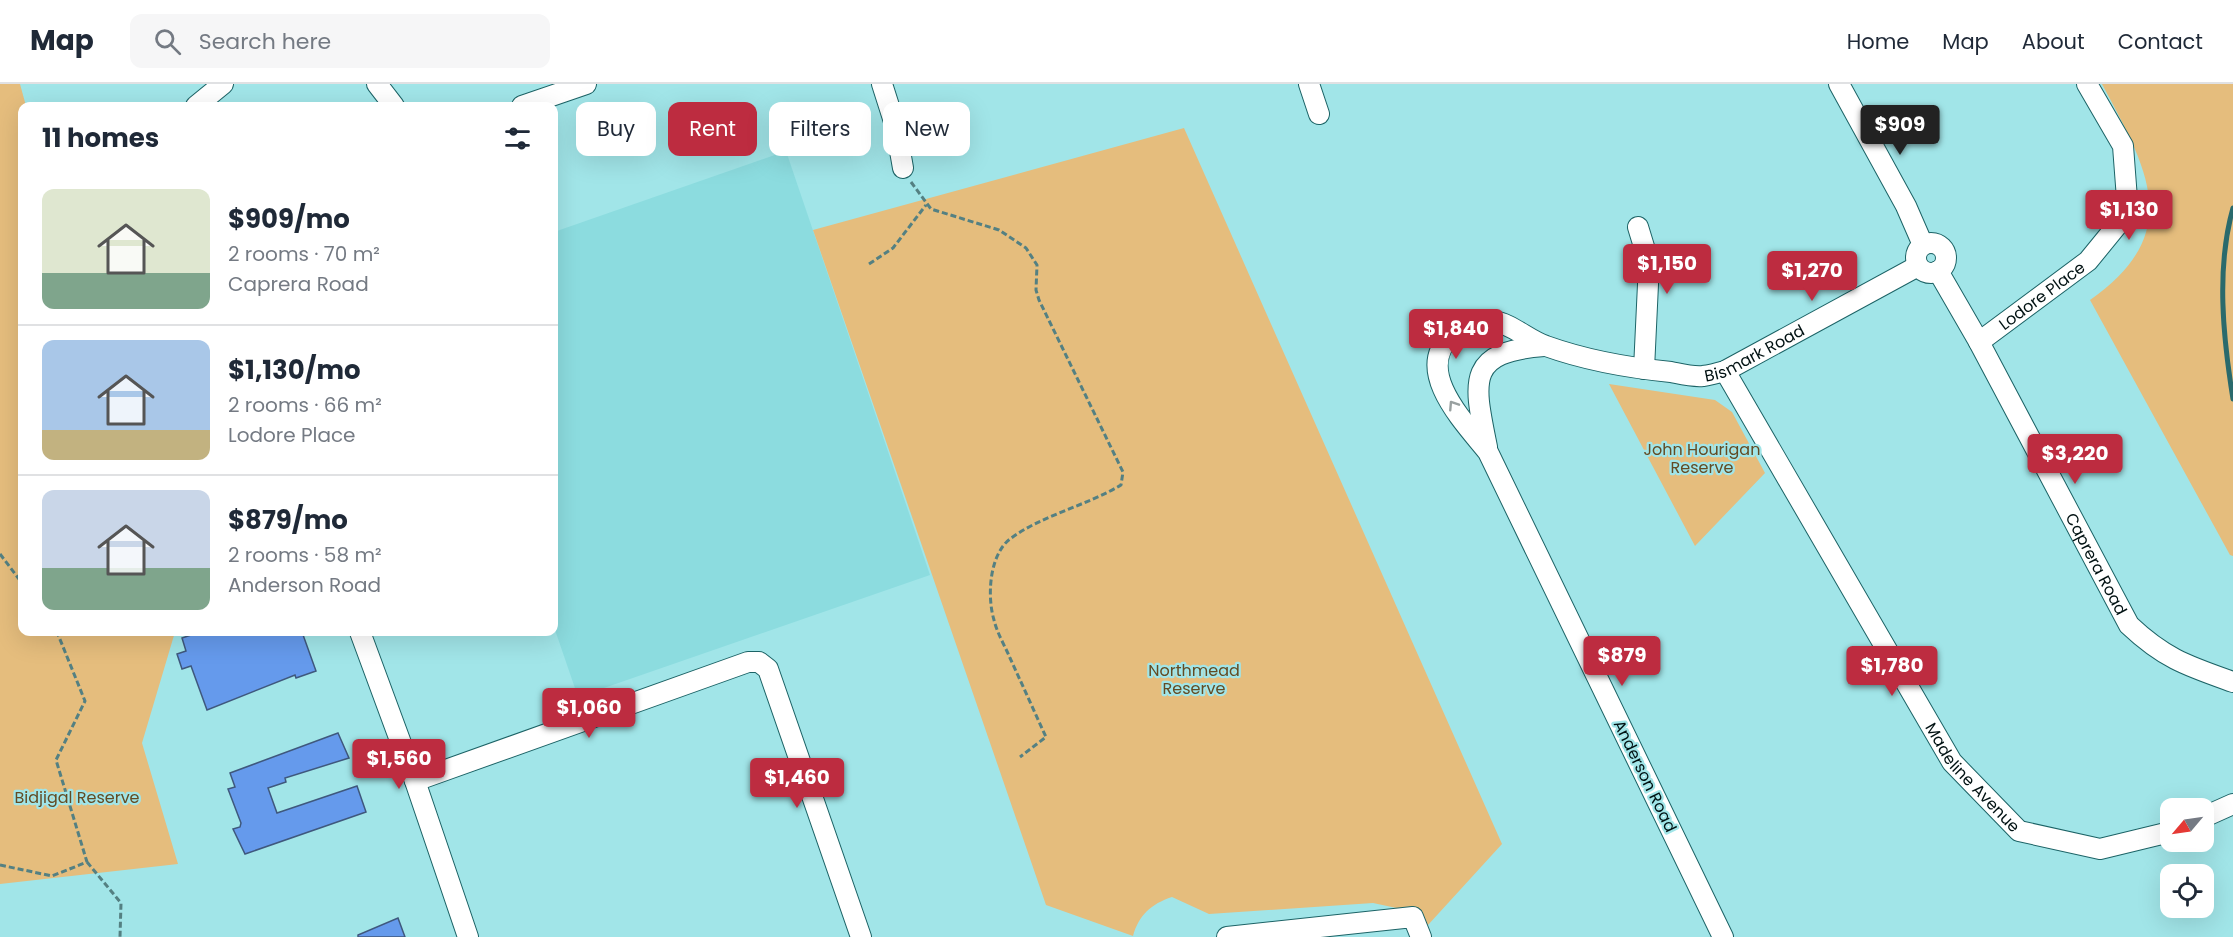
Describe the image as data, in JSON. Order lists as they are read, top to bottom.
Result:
{
  "streets": {
    "street": [
      "Lodore Place",
      "Bismark Road",
      "Caprera Road",
      "Madeline Avenue",
      "Anderson Road"
    ]
  },
  "crossings": [
    ["Lodore Place", "Caprera Road"],
    ["Bismark Road", "Caprera Road"],
    ["Bismark Road", "Madeline Avenue"],
    ["Bismark Road", "Anderson Road"]
  ],
  "parks": ["John Hourigan Reserve", "Northmead Reserve", "Bidjigal Reserve"],
  "north": "bottom left",
  "page": {
    "header": "Map",
    "search": "Search here",
    "nav": [
      "Home",
      "Map",
      "About",
      "Contact"
    ],
    "chip": [
      "Buy",
      "Rent",
      "Filters",
      "New"
    ],
    "heading": "11 homes",
    "price": [
      "$909",
      "$1,130",
      "$1,150",
      "$1,270",
      "$1,840",
      "$3,220",
      "$879",
      "$1,780",
      "$1,060",
      "$1,560",
      "$1,460"
    ],
    "list": [
      {
        "name": "$909/mo",
        "note": "2 rooms · 70 m² · Caprera Road"
      },
      {
        "name": "$1,130/mo",
        "note": "2 rooms · 66 m² · Lodore Place"
      },
      {
        "name": "$879/mo",
        "note": "2 rooms · 58 m² · Anderson Road"
      }
    ]
  }
}
